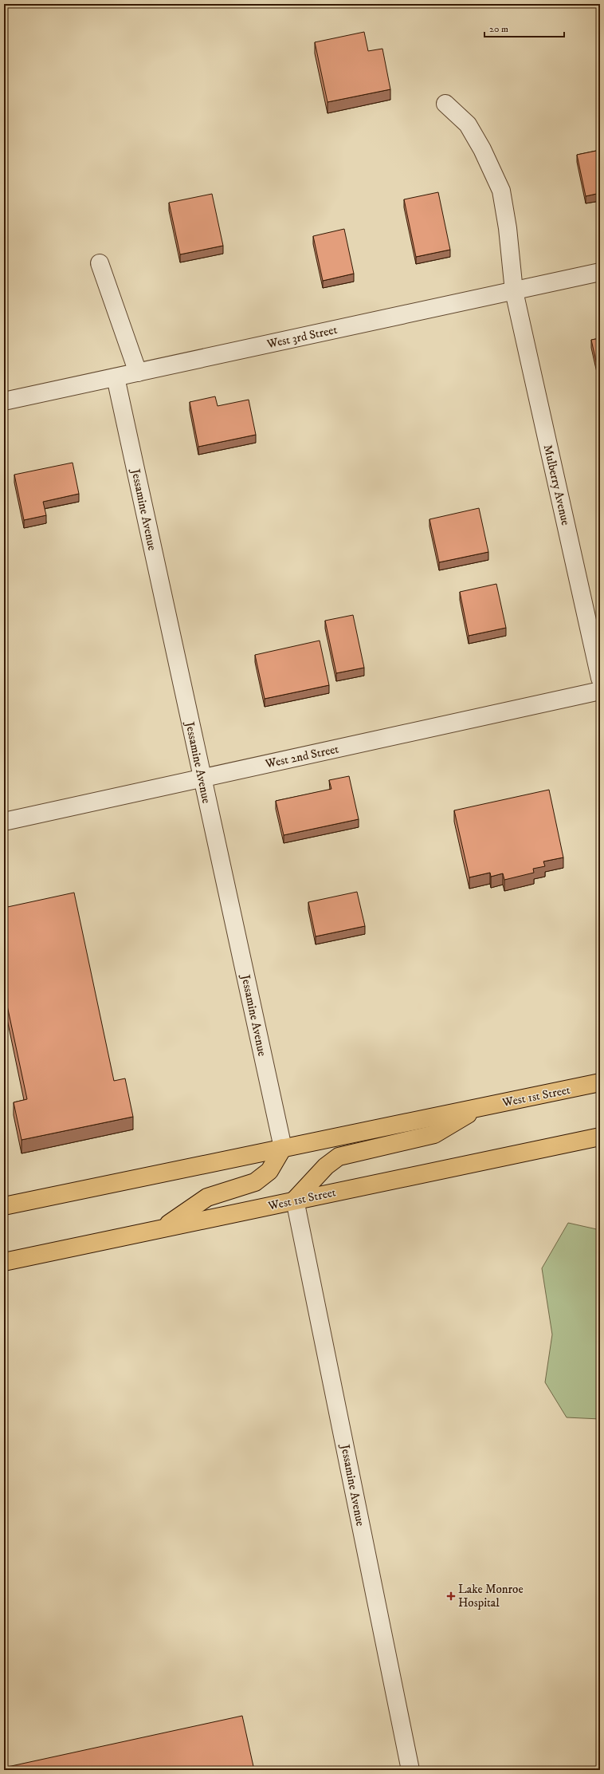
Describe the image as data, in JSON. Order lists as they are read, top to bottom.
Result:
{
  "streets": {
    "main road": ["West 1st Street"],
    "street": [
      "West 3rd Street",
      "Mulberry Avenue",
      "Jessamine Avenue",
      "West 2nd Street"
    ]
  },
  "crossings": [
    ["West 3rd Street", "Mulberry Avenue"],
    ["West 3rd Street", "Jessamine Avenue"],
    ["Jessamine Avenue", "West 2nd Street"],
    ["Jessamine Avenue", "West 1st Street"]
  ],
  "places": {
    "health": ["Lake Monroe Hospital"]
  },
  "scale_bar": "20 m"
}
